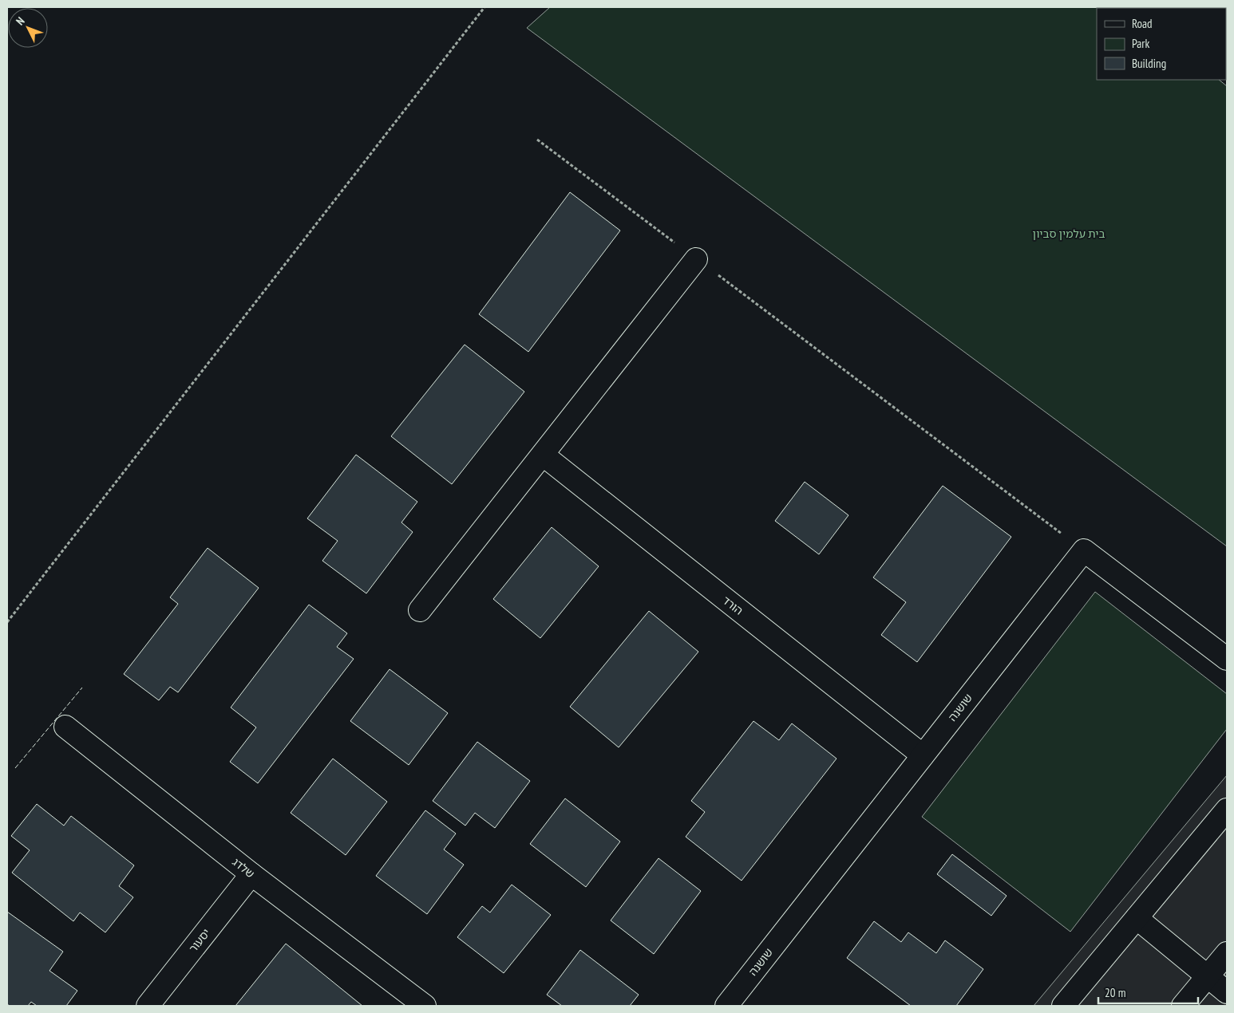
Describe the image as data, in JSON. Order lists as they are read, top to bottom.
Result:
{
  "streets": {
    "street": [
      "הורד",
      "שושנה",
      "שלדג",
      "יסעור"
    ]
  },
  "crossings": [
    ["הורד", "שושנה"],
    ["שלדג", "יסעור"]
  ],
  "parks": ["בית עלמין סביון"],
  "legend": ["Road", "Park", "Building"],
  "scale_bar": "20 m",
  "north": "top left"
}
